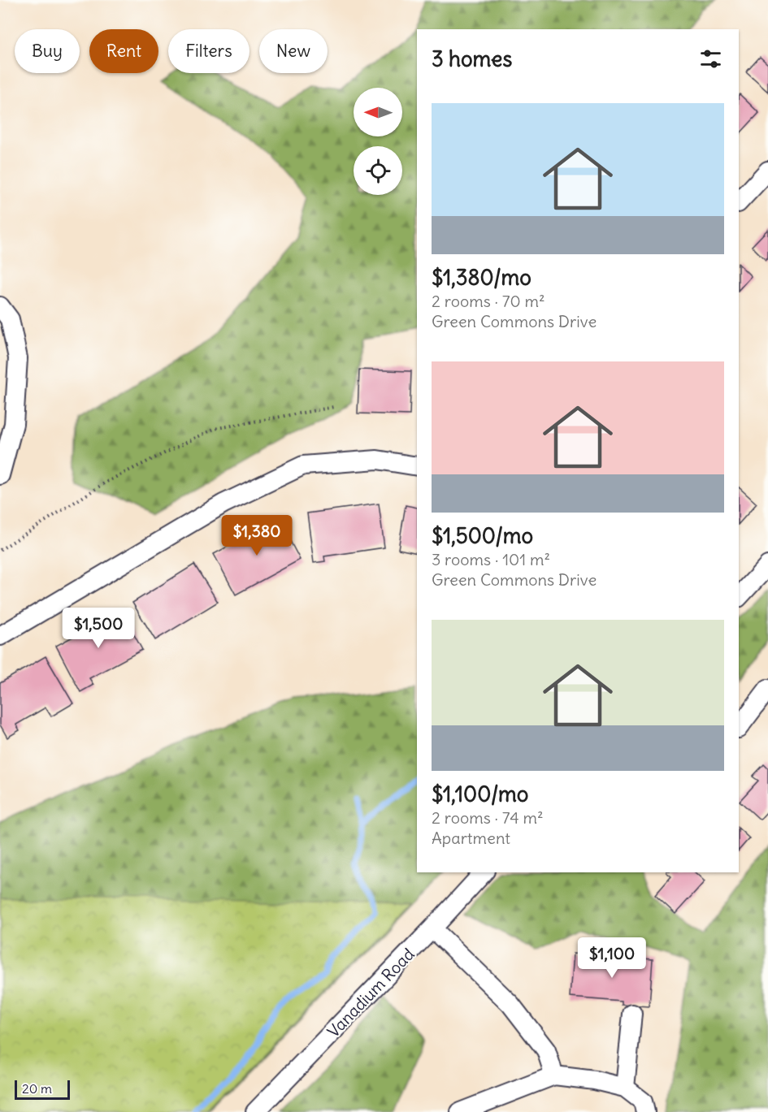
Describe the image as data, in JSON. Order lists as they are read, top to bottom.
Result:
{
  "streets": {
    "street": ["Vanadium Road"]
  },
  "scale_bar": "20 m",
  "north": "left",
  "page": {
    "chip": [
      "Buy",
      "Rent",
      "Filters",
      "New"
    ],
    "heading": "3 homes",
    "list": [
      {
        "name": "$1,380/mo",
        "note": "2 rooms · 70 m² · Green Commons Drive"
      },
      {
        "name": "$1,500/mo",
        "note": "3 rooms · 101 m² · Green Commons Drive"
      },
      {
        "name": "$1,100/mo",
        "note": "2 rooms · 74 m² · Apartment"
      }
    ],
    "price": ["$1,380", "$1,500", "$1,100"],
    "scale": "20 m"
  }
}
